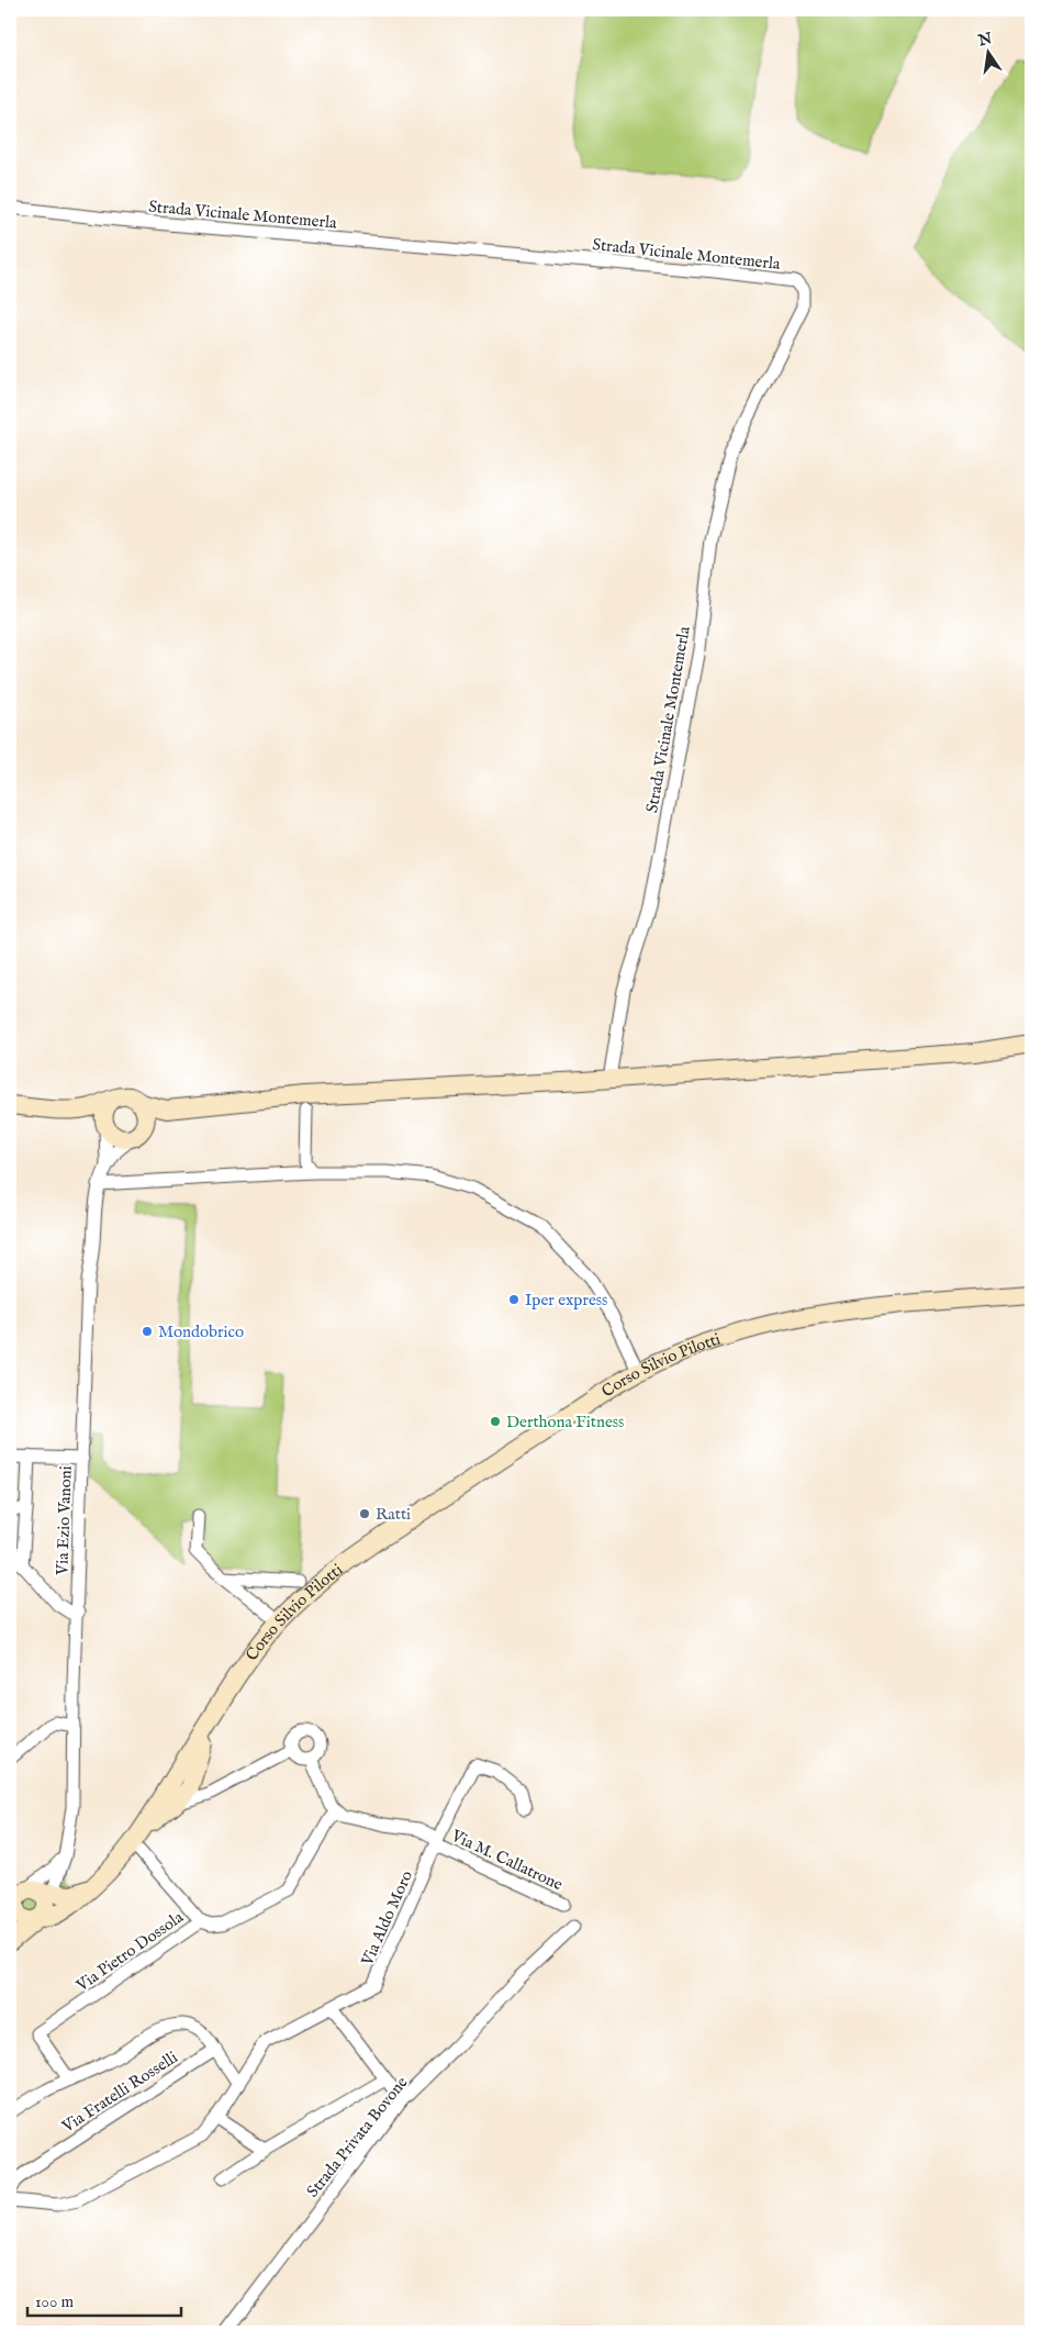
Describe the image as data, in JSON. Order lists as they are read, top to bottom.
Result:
{
  "streets": {
    "street": [
      "Strada Vicinale Montemerla",
      "Corso Silvio Pilotti",
      "Via Ezio Vanoni",
      "Via M. Callatrone",
      "Via Aldo Moro",
      "Via Pietro Dossola",
      "Via Fratelli Rosselli",
      "Strada Privata Bovone"
    ]
  },
  "crossings": [
    ["Corso Silvio Pilotti", "Via Pietro Dossola"],
    ["Via M. Callatrone", "Via Aldo Moro"]
  ],
  "places": [
    "Iper express",
    "Mondobrico",
    "Derthona Fitness",
    "Ratti"
  ],
  "scale_bar": "100 m",
  "north": "top"
}
